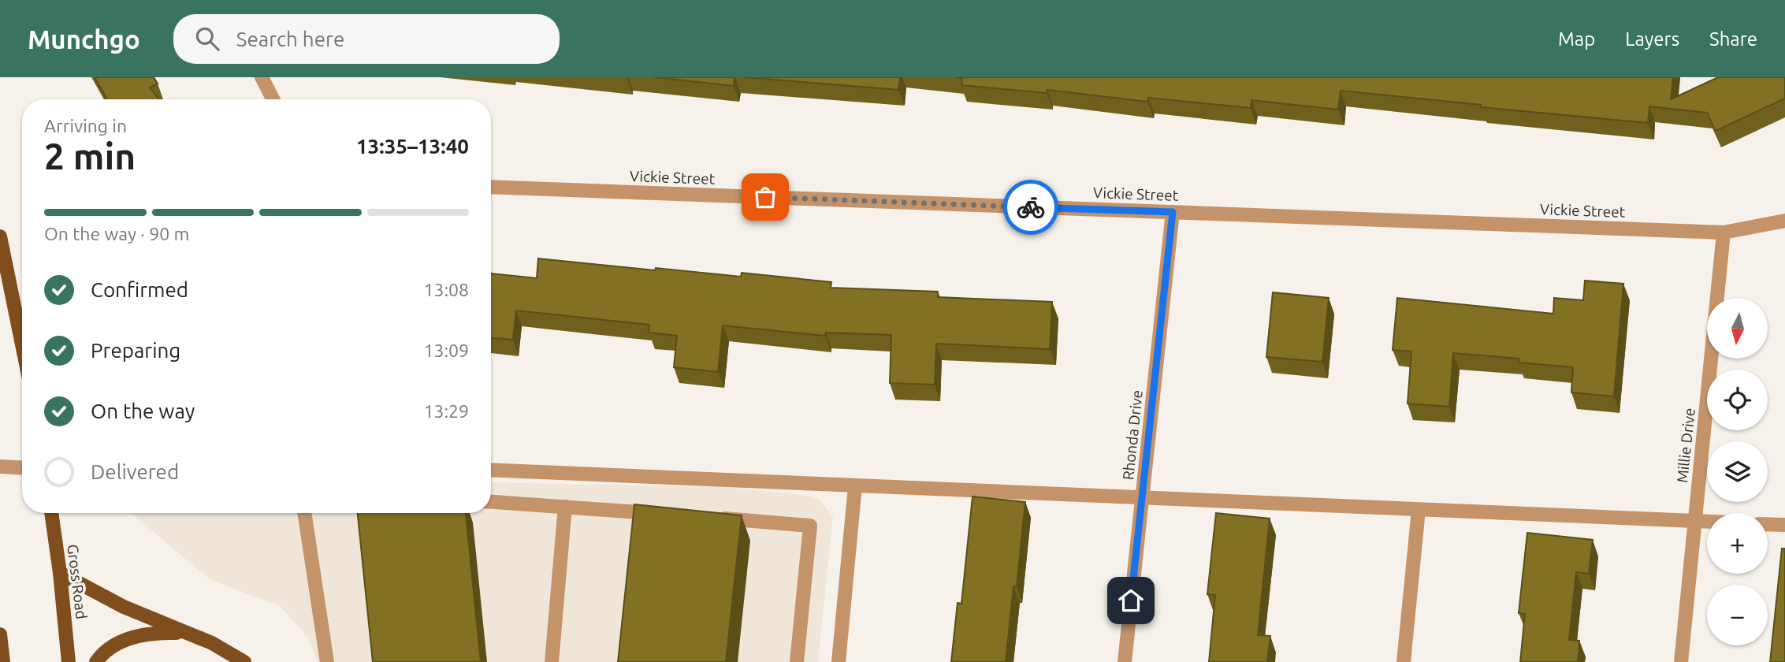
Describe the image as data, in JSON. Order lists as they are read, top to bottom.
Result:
{
  "streets": {
    "main road": ["Gross Road"],
    "street": ["Vickie Street", "Rhonda Drive", "Millie Drive"]
  },
  "crossings": [
    ["Vickie Street", "Rhonda Drive"],
    ["Vickie Street", "Millie Drive"]
  ],
  "north": "bottom",
  "page": {
    "header": "Munchgo",
    "search": "Search here",
    "nav": ["Map", "Layers", "Share"],
    "heading": ["2 min", "Arriving in", "13:35–13:40"],
    "bar": "On the way · 90 m",
    "list": [
      ["Confirmed", "13:08"],
      ["Preparing", "13:09"],
      ["On the way", "13:29"],
      "Delivered"
    ],
    "map_buttons": ["+", "−"]
  }
}
